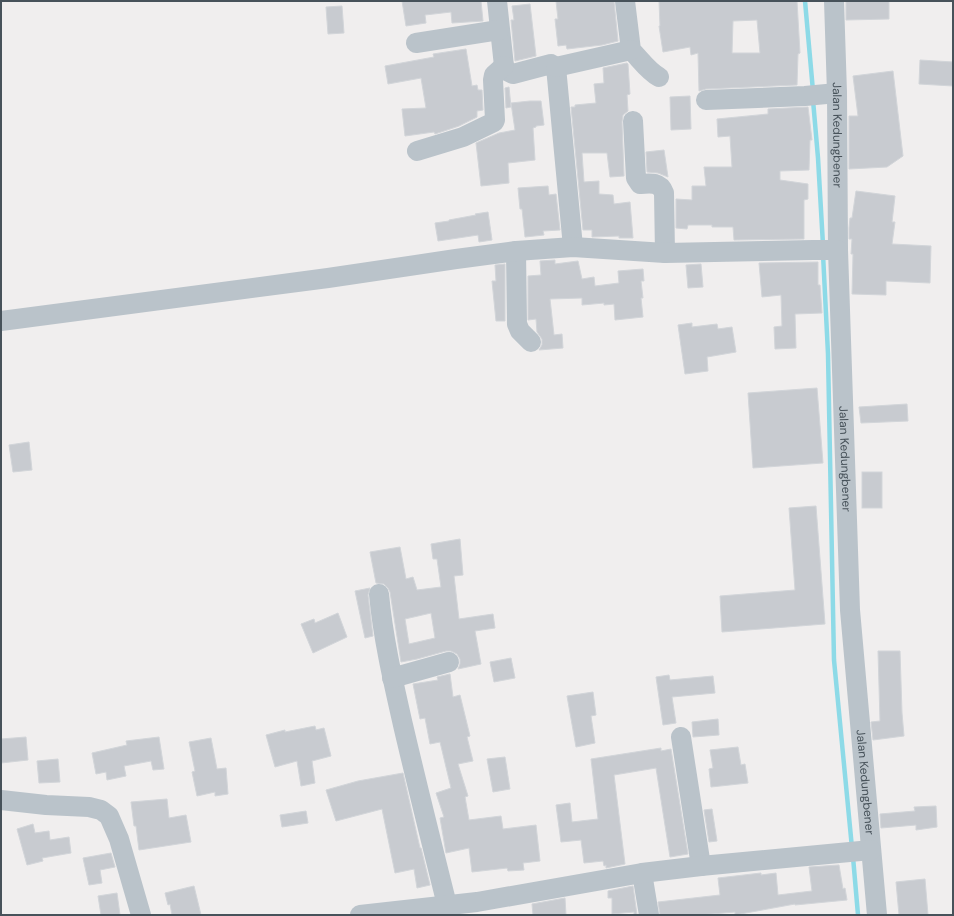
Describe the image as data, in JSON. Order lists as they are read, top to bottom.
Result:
{
  "streets": {
    "street": ["Jalan Kedungbener"]
  }
}
